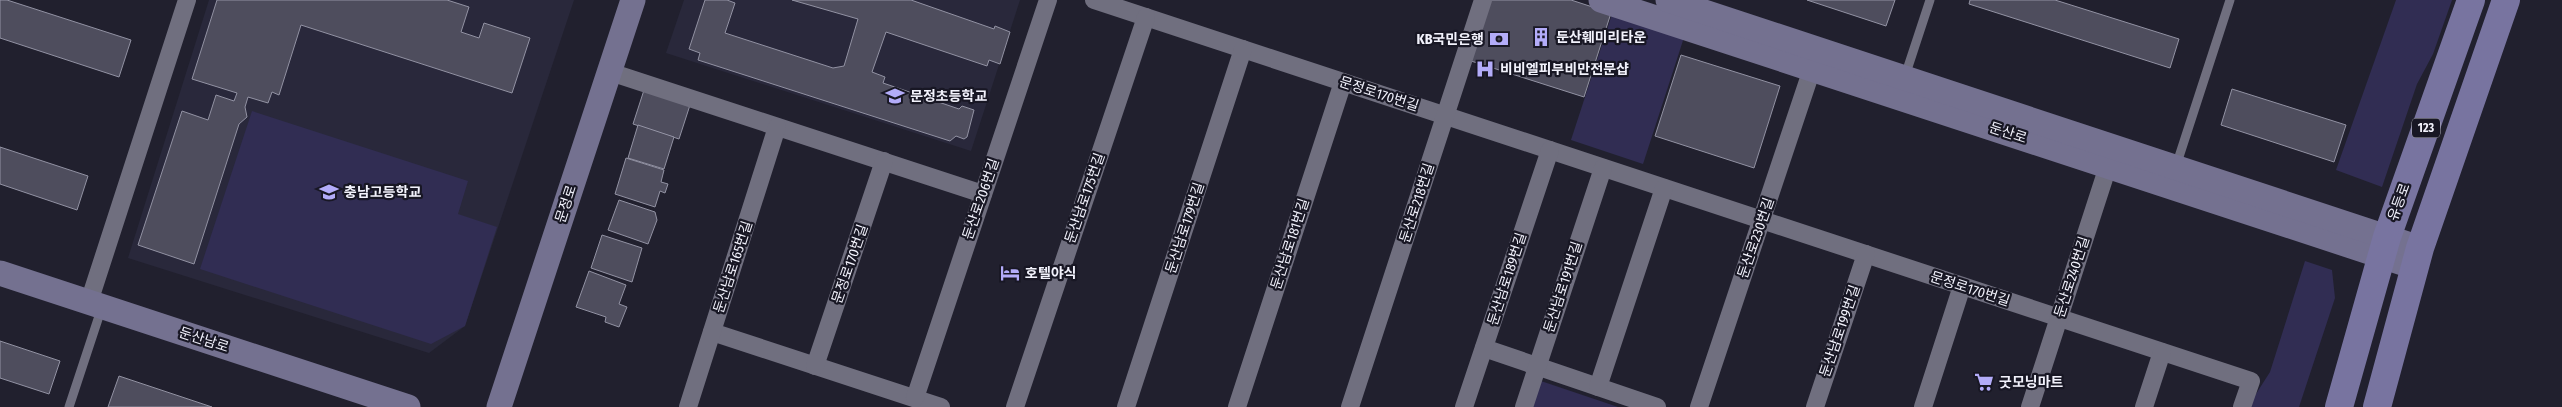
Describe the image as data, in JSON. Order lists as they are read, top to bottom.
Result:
{
  "streets": {
    "main road": [
      "123",
      "둔산로",
      "유등로",
      "문정로",
      "둔산남로"
    ],
    "street": [
      "문정로170번길",
      "둔산남로175번길",
      "둔산로206번길",
      "둔산로218번길",
      "둔산남로179번길",
      "둔산로230번길",
      "둔산남로181번길",
      "둔산남로165번길",
      "둔산로240번길",
      "둔산남로189번길",
      "둔산남로191번길",
      "둔산남로199번길"
    ]
  },
  "crossings": [
    ["문정로170번길", "둔산남로175번길"],
    ["문정로170번길", "둔산로218번길"],
    ["문정로170번길", "둔산남로179번길"],
    ["문정로170번길", "둔산로230번길"],
    ["문정로170번길", "둔산남로181번길"],
    ["문정로170번길", "둔산로240번길"],
    ["문정로170번길", "둔산남로189번길"],
    ["문정로170번길", "둔산남로191번길"],
    ["문정로170번길", "둔산남로199번길"],
    ["123", "둔산로"],
    ["둔산로", "유등로"],
    ["둔산로", "둔산로230번길"],
    ["둔산로", "둔산로240번길"]
  ],
  "places": {
    "building": ["둔산훼미리타운"],
    "bank": ["KB국민은행"],
    "hospital": ["비비엘피부비만전문샵"],
    "school or university": ["문정초등학교", "충남고등학교"],
    "hotel": ["호텔야식"],
    "supermarket": ["굿모닝마트"]
  }
}
